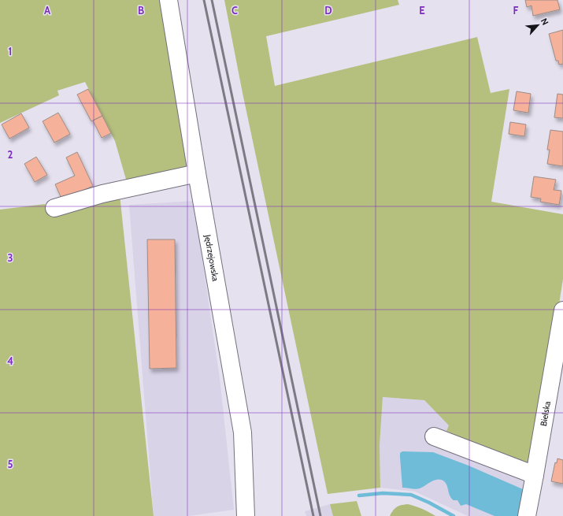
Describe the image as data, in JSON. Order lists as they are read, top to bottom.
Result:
{
  "streets": {
    "street": ["Jędrzejowska", "Bielska"]
  },
  "north": "top right",
  "grid": {
    "columns": [
      "A",
      "B",
      "C",
      "D",
      "E",
      "F"
    ],
    "rows": [
      "1",
      "2",
      "3",
      "4",
      "5"
    ]
  }
}
